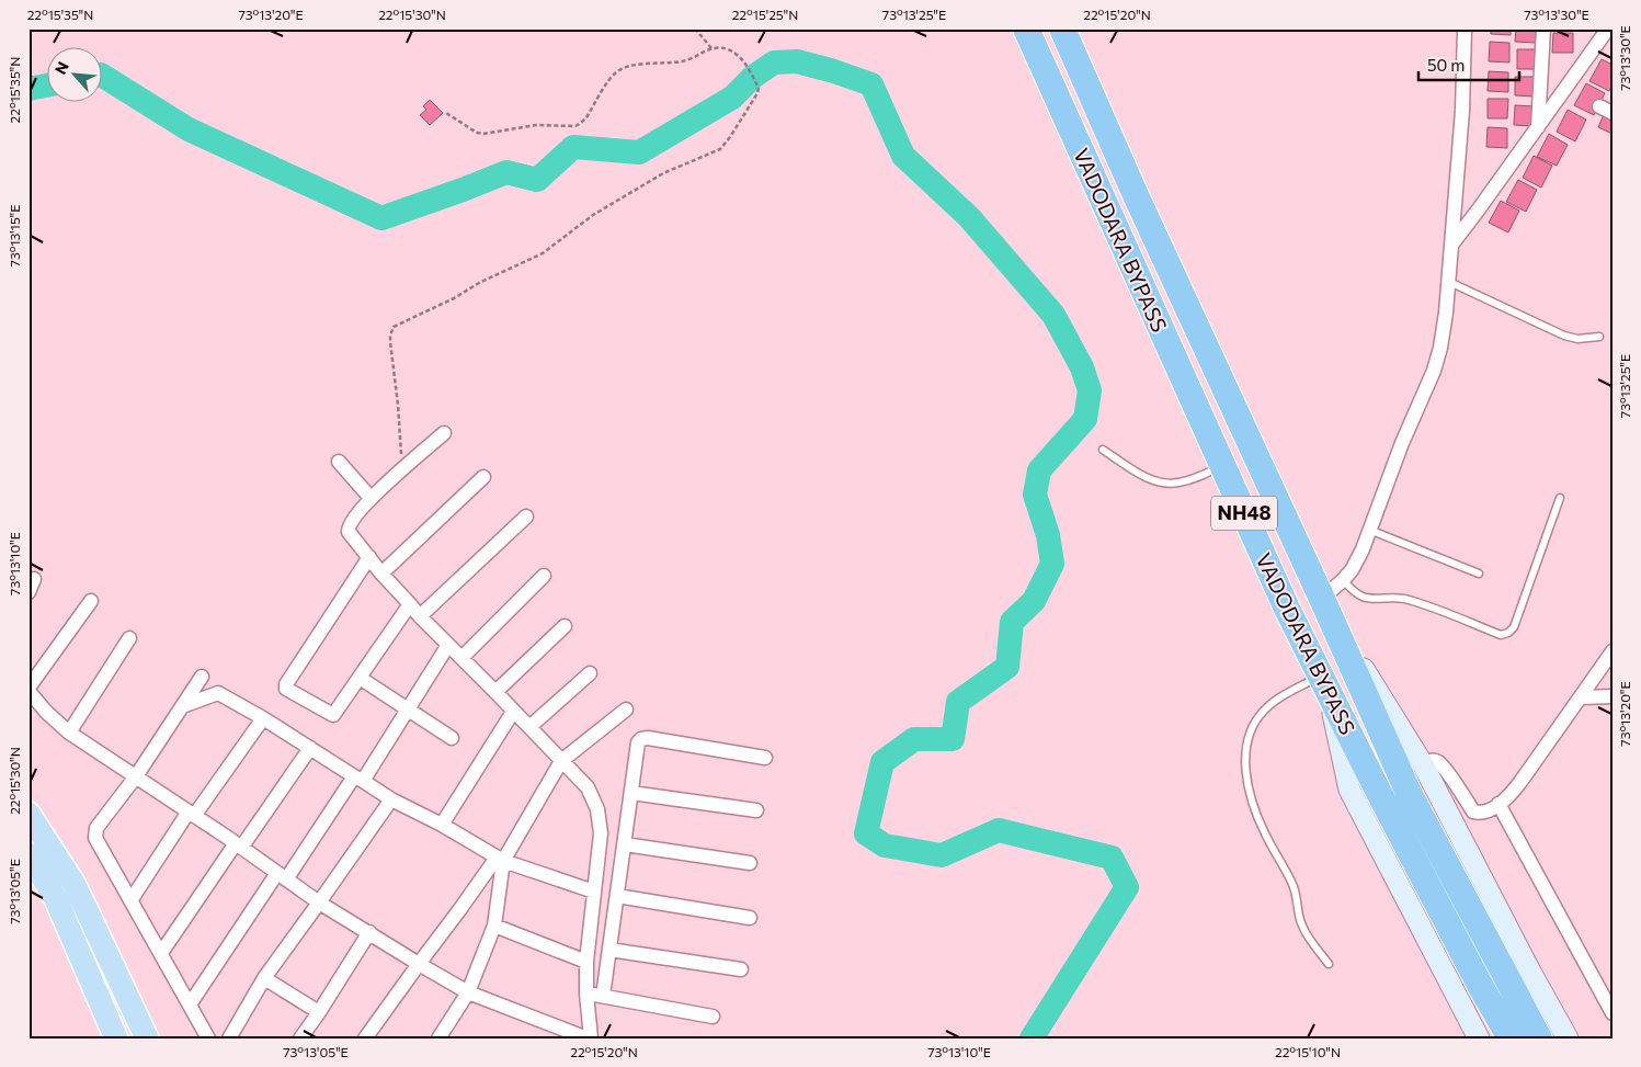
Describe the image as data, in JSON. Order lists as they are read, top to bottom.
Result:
{
  "streets": {
    "highway": ["VADODARA BYPASS", "NH48"]
  },
  "scale_bar": "50 m",
  "north": "top left",
  "coordinates": [
    "22°15'35\"N",
    "73°13'20\"E",
    "22°15'30\"N",
    "22°15'25\"N",
    "73°13'25\"E",
    "22°15'20\"N",
    "73°13'30\"E",
    "73°13'15\"E",
    "73°13'10\"E",
    "73°13'05\"E",
    "22°15'10\"N"
  ]
}
